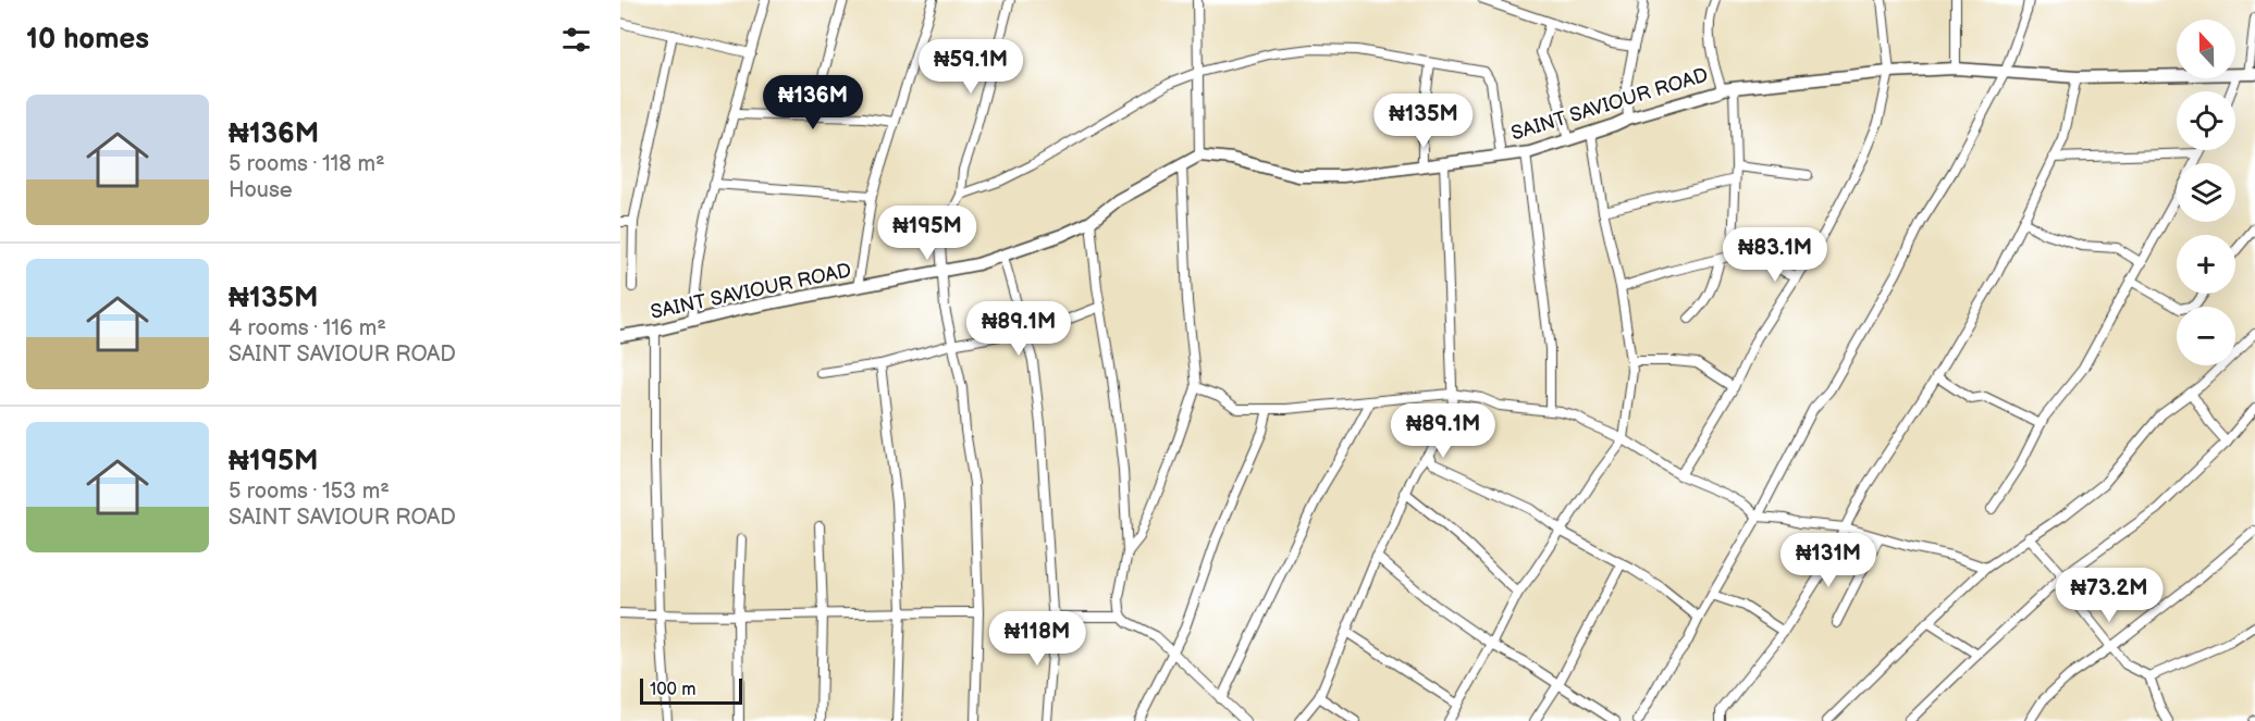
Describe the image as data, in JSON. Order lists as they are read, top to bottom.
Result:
{
  "streets": {
    "street": ["SAINT SAVIOUR ROAD"]
  },
  "scale_bar": "100 m",
  "north": "top",
  "page": {
    "heading": "10 homes",
    "map_buttons": ["+", "−"],
    "price": [
      "₦59.1M",
      "₦136M",
      "₦135M",
      "₦195M",
      "₦83.1M",
      "₦89.1M",
      "₦89.1M",
      "₦131M",
      "₦73.2M",
      "₦118M"
    ],
    "list": [
      {
        "name": "₦136M",
        "note": "5 rooms · 118 m² · House"
      },
      {
        "name": "₦135M",
        "note": "4 rooms · 116 m² · SAINT SAVIOUR ROAD"
      },
      {
        "name": "₦195M",
        "note": "5 rooms · 153 m² · SAINT SAVIOUR ROAD"
      }
    ],
    "scale": "100 m"
  }
}
